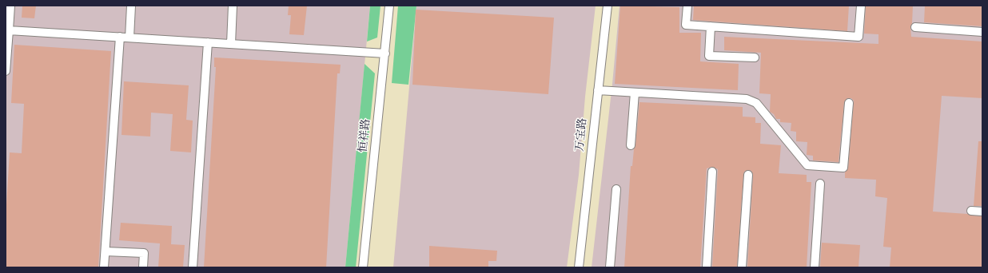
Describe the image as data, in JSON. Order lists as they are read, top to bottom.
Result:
{
  "streets": {
    "street": ["万宝路", "恒祥路"]
  }
}
